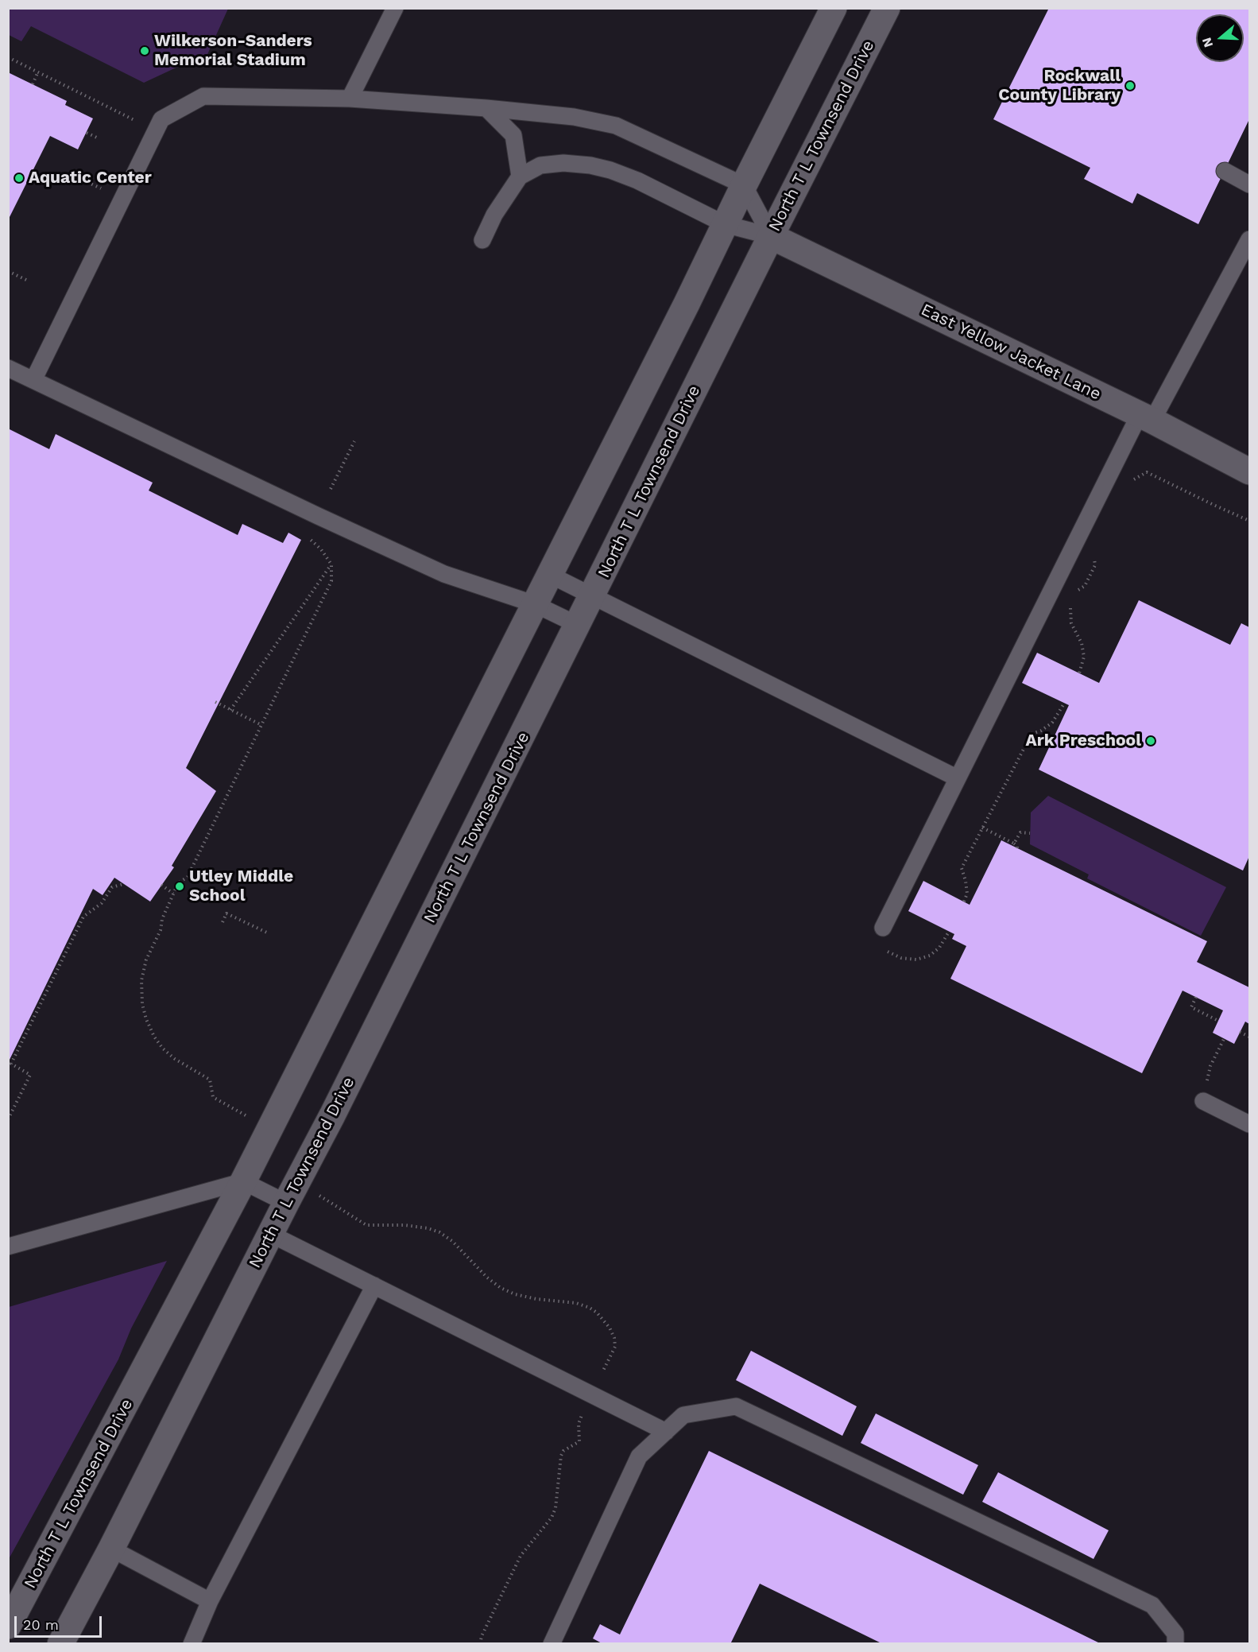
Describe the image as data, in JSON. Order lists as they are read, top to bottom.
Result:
{
  "streets": {
    "street": ["North T L Townsend Drive", "East Yellow Jacket Lane"]
  },
  "crossings": [
    ["North T L Townsend Drive", "East Yellow Jacket Lane"]
  ],
  "places": [
    "Wilkerson-Sanders Memorial Stadium",
    "Rockwall County Library",
    "Aquatic Center",
    "Ark Preschool",
    "Utley Middle School"
  ],
  "scale_bar": "20 m",
  "north": "left"
}
